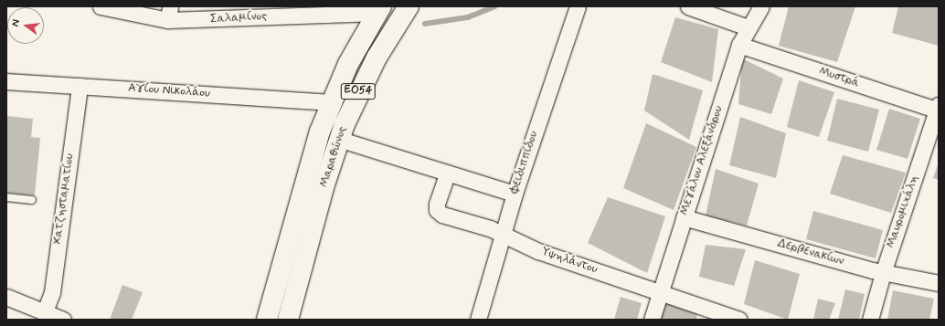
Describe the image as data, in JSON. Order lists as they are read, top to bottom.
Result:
{
  "streets": {
    "main road": ["ΕΟ54", "Μαραθώνος"],
    "street": [
      "Σαλαμίνος",
      "Μυστρά",
      "Αγίου Νικολάου",
      "Μεγάλου Αλεξάνδρου",
      "Φειδιππίδου",
      "Χατζησταματίου",
      "Μαυρομιχάλη",
      "Δερβενακίων",
      "Υψηλάντου"
    ]
  },
  "crossings": [
    ["Σαλαμίνος", "Μαραθώνος"],
    ["Μυστρά", "Μεγάλου Αλεξάνδρου"],
    ["Μυστρά", "Μαυρομιχάλη"],
    ["Αγίου Νικολάου", "Μαραθώνος"],
    ["Αγίου Νικολάου", "Χατζησταματίου"],
    ["Μεγάλου Αλεξάνδρου", "Δερβενακίων"],
    ["Μεγάλου Αλεξάνδρου", "Υψηλάντου"],
    ["Φειδιππίδου", "Υψηλάντου"],
    ["Μαυρομιχάλη", "Δερβενακίων"]
  ],
  "north": "left"
}
